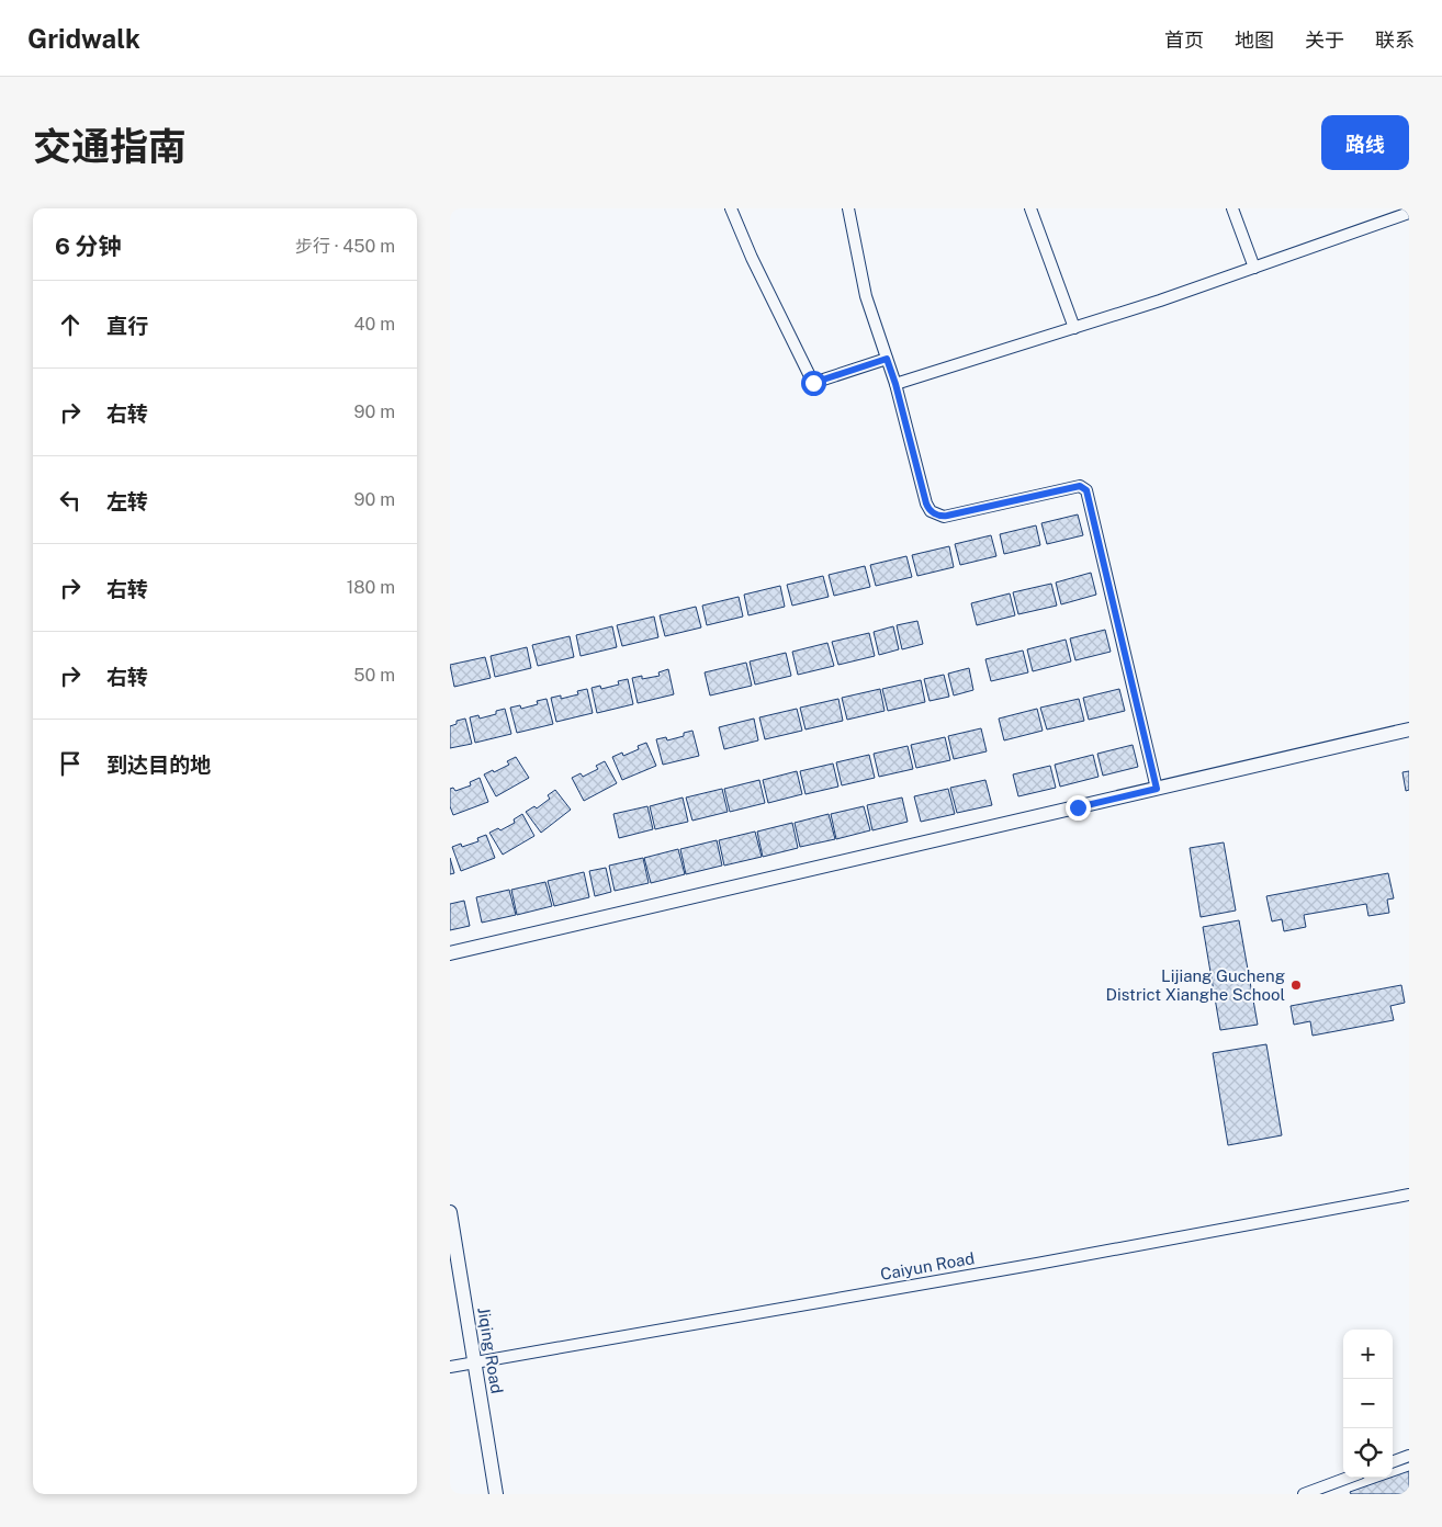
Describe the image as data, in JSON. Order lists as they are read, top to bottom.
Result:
{
  "streets": {
    "street": ["Caiyun Road", "Jiqing Road"]
  },
  "crossings": [
    ["Caiyun Road", "Jiqing Road"]
  ],
  "places": ["Lijiang Gucheng District Xianghe School"],
  "page": {
    "header": "Gridwalk",
    "nav": [
      "首页",
      "地图",
      "关于",
      "联系"
    ],
    "title": "交通指南",
    "buttons": "路线",
    "heading": ["6 分钟", "步行 · 450 m"],
    "list": [
      ["直行", "40 m"],
      ["右转", "90 m"],
      ["左转", "90 m"],
      ["右转", "180 m"],
      ["右转", "50 m"],
      "到达目的地"
    ],
    "map_buttons": ["+", "−"]
  }
}
